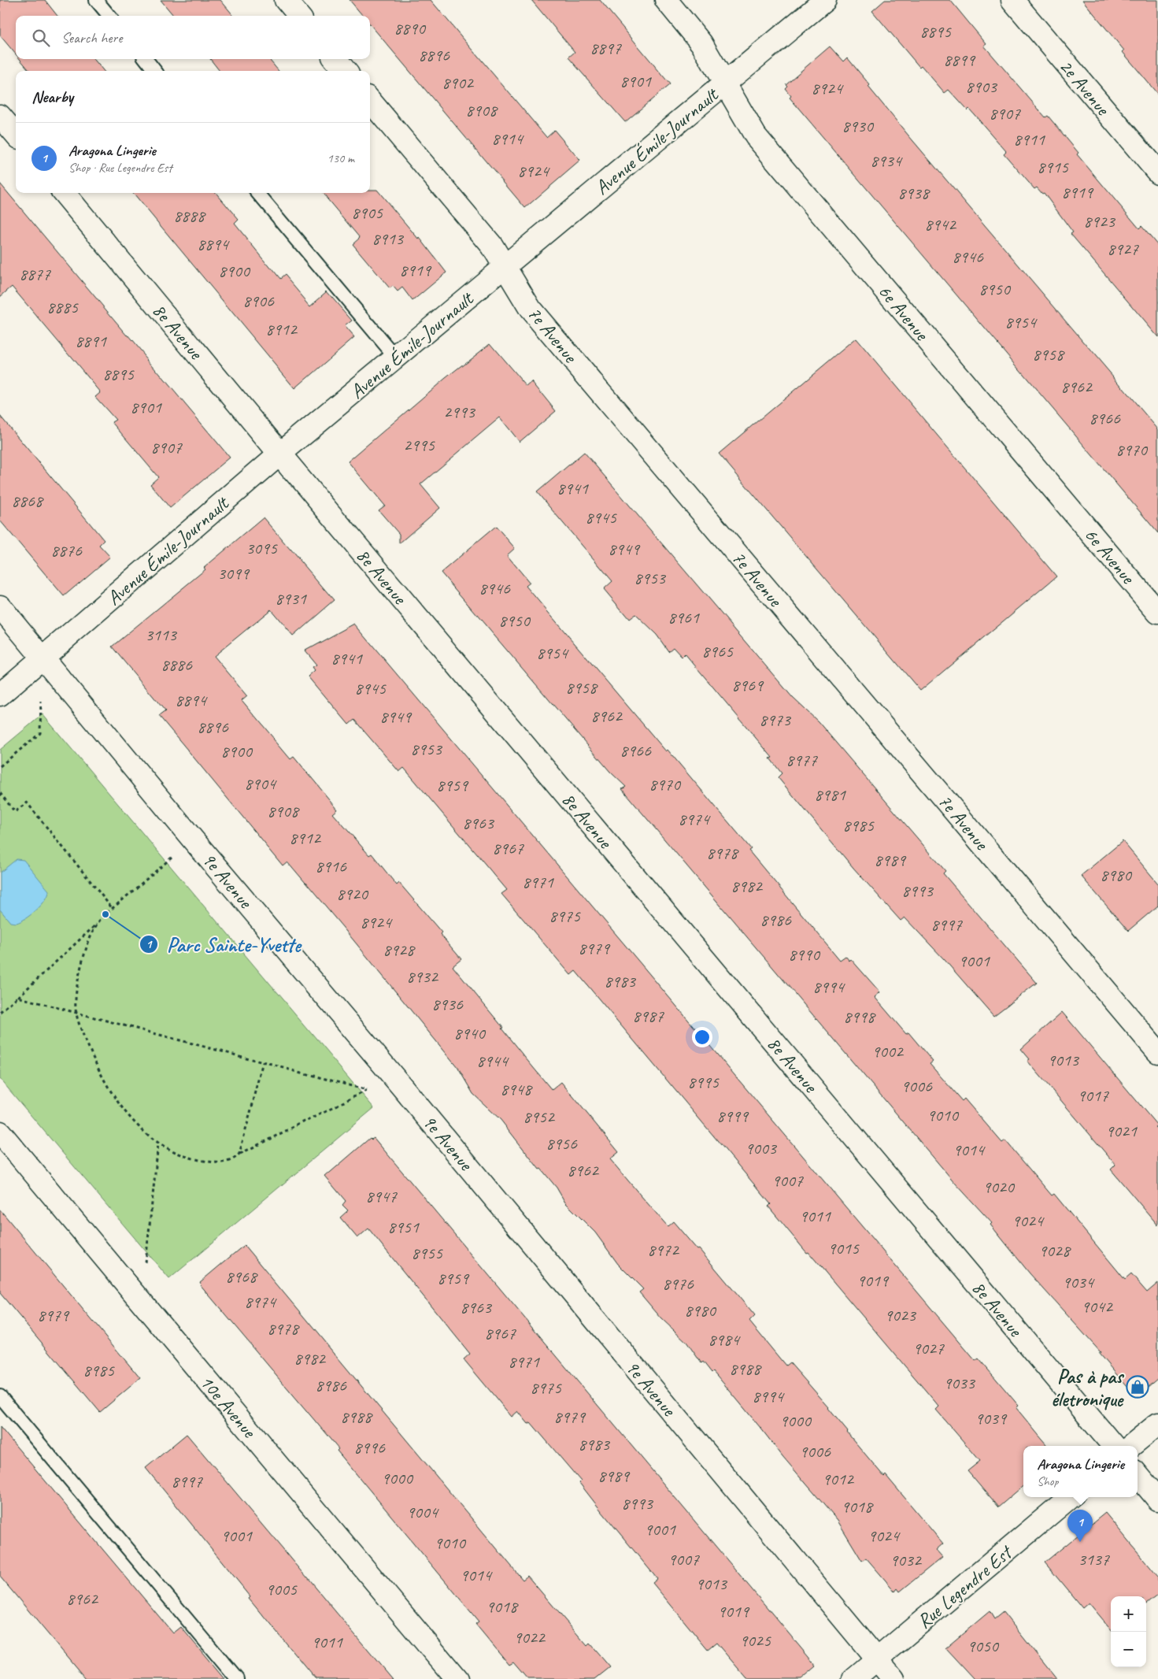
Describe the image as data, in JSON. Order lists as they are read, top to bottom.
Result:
{
  "streets": {
    "street": [
      "2e Avenue",
      "Avenue Émile-Journault",
      "6e Avenue",
      "8e Avenue",
      "7e Avenue",
      "9e Avenue",
      "10e Avenue",
      "Rue Legendre Est"
    ]
  },
  "crossings": [
    ["Avenue Émile-Journault", "6e Avenue"],
    ["Avenue Émile-Journault", "8e Avenue"],
    ["Avenue Émile-Journault", "7e Avenue"],
    ["Avenue Émile-Journault", "9e Avenue"],
    ["9e Avenue", "Rue Legendre Est"]
  ],
  "places": {
    "other": ["Parc Sainte-Yvette"],
    "shop": ["Pas à pas életronique"]
  },
  "house_numbers": [
    "8890",
    "8895",
    "8897",
    "8896",
    "8899",
    "8901",
    "8902",
    "8903",
    "8924",
    "8908",
    "8907",
    "8930",
    "8914",
    "8911",
    "8934",
    "8915",
    "8924",
    "8919",
    "8938",
    "8905",
    "8888",
    "8923",
    "8942",
    "8913",
    "8894",
    "8927",
    "8946",
    "8919",
    "8900",
    "8877",
    "8950",
    "8906",
    "8885",
    "8954",
    "8912",
    "8891",
    "8958",
    "8895",
    "8962",
    "8901",
    "2993",
    "8966",
    "2995",
    "8907",
    "8970",
    "8941",
    "8868",
    "8945",
    "3095",
    "8949",
    "8876",
    "3099",
    "8953",
    "8946",
    "8931",
    "8961",
    "8950",
    "3113",
    "8965",
    "8954",
    "8941",
    "8886",
    "8969",
    "8958",
    "8945",
    "8894",
    "8962",
    "8949",
    "8973",
    "8896",
    "8953",
    "8966",
    "8900",
    "8977",
    "8904",
    "8970",
    "8959",
    "8981",
    "8908",
    "8974",
    "8963",
    "8985",
    "8912",
    "8967",
    "8978",
    "8989",
    "8916",
    "8980",
    "8971",
    "8982",
    "8993",
    "8920",
    "8975",
    "8986",
    "8924",
    "8997",
    "8979",
    "8928",
    "8990",
    "9001",
    "8932",
    "8983",
    "8994",
    "8936",
    "8987",
    "8998",
    "8940",
    "9002",
    "9013",
    "8944",
    "8995",
    "9006",
    "8948",
    "9017",
    "9010",
    "8999",
    "8952",
    "9021",
    "8956",
    "9003",
    "9014",
    "8962",
    "9007",
    "9020",
    "8947",
    "9011",
    "9024",
    "8951",
    "9015",
    "8972",
    "9028",
    "8955",
    "8968",
    "8959",
    "9019",
    "9034",
    "8976",
    "8974",
    "9042",
    "8963",
    "8980",
    "8979",
    "9023",
    "8978",
    "8967",
    "8984",
    "9027",
    "8982",
    "8971",
    "8988",
    "8985",
    "9033",
    "8986",
    "8975",
    "8994",
    "8988",
    "8979",
    "9039",
    "9000",
    "8983",
    "8996",
    "9006",
    "8989",
    "9000",
    "9012",
    "8997",
    "8993",
    "9018",
    "9004",
    "9001",
    "9001",
    "9024",
    "9010",
    "9007",
    "3137",
    "9032",
    "9014",
    "9013",
    "9005",
    "8962",
    "9018",
    "9019",
    "9022",
    "9025",
    "9011",
    "9050"
  ],
  "page": {
    "search": "Search here",
    "heading": "Nearby",
    "list": [
      {
        "mark": "1",
        "name": "Aragona Lingerie",
        "note": "Shop · Rue Legendre Est",
        "value": "130 m"
      }
    ],
    "popup": ["Aragona Lingerie", "Shop"],
    "pins": "1",
    "map_buttons": ["+", "−"]
  }
}
